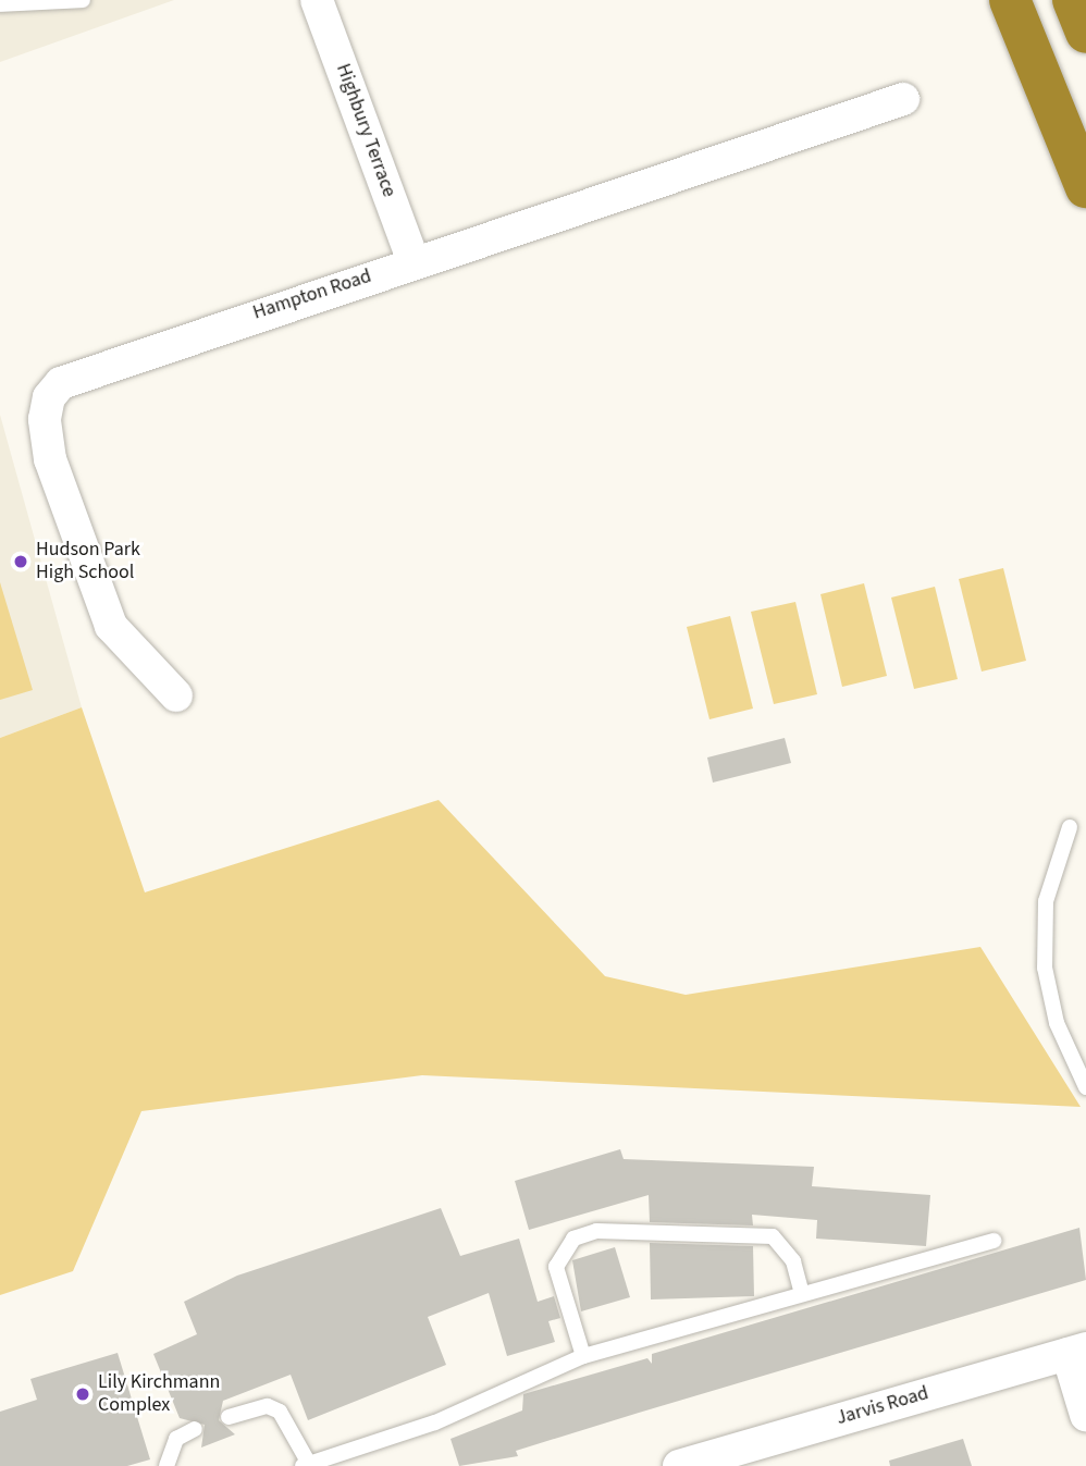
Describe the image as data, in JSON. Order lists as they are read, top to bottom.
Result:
{
  "streets": {
    "street": ["Highbury Terrace", "Hampton Road", "Jarvis Road"]
  },
  "crossings": [
    ["Highbury Terrace", "Hampton Road"]
  ],
  "places": ["Hudson Park High School", "Lily Kirchmann Complex"]
}
